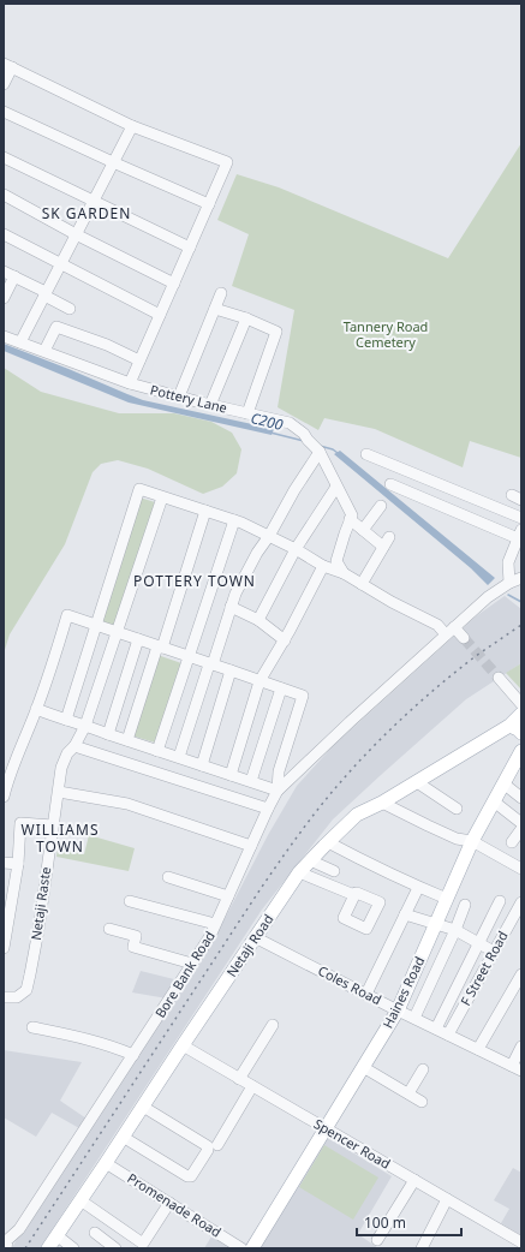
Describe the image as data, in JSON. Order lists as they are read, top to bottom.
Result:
{
  "streets": {
    "main road": ["Netaji Road", "Haines Road"],
    "street": [
      "Pottery Lane",
      "Netaji Raste",
      "F Street Road",
      "Bore Bank Road",
      "Coles Road",
      "Spencer Road",
      "Promenade Road"
    ]
  },
  "crossings": [
    ["Netaji Road", "Coles Road"],
    ["Netaji Road", "Spencer Road"],
    ["Netaji Road", "Promenade Road"],
    ["F Street Road", "Coles Road"],
    ["Coles Road", "Haines Road"],
    ["Haines Road", "Spencer Road"]
  ],
  "districts": ["SK GARDEN", "POTTERY TOWN", "WILLIAMS TOWN"],
  "water": ["C200"],
  "parks": ["Tannery Road Cemetery"],
  "scale_bar": "100 m"
}
